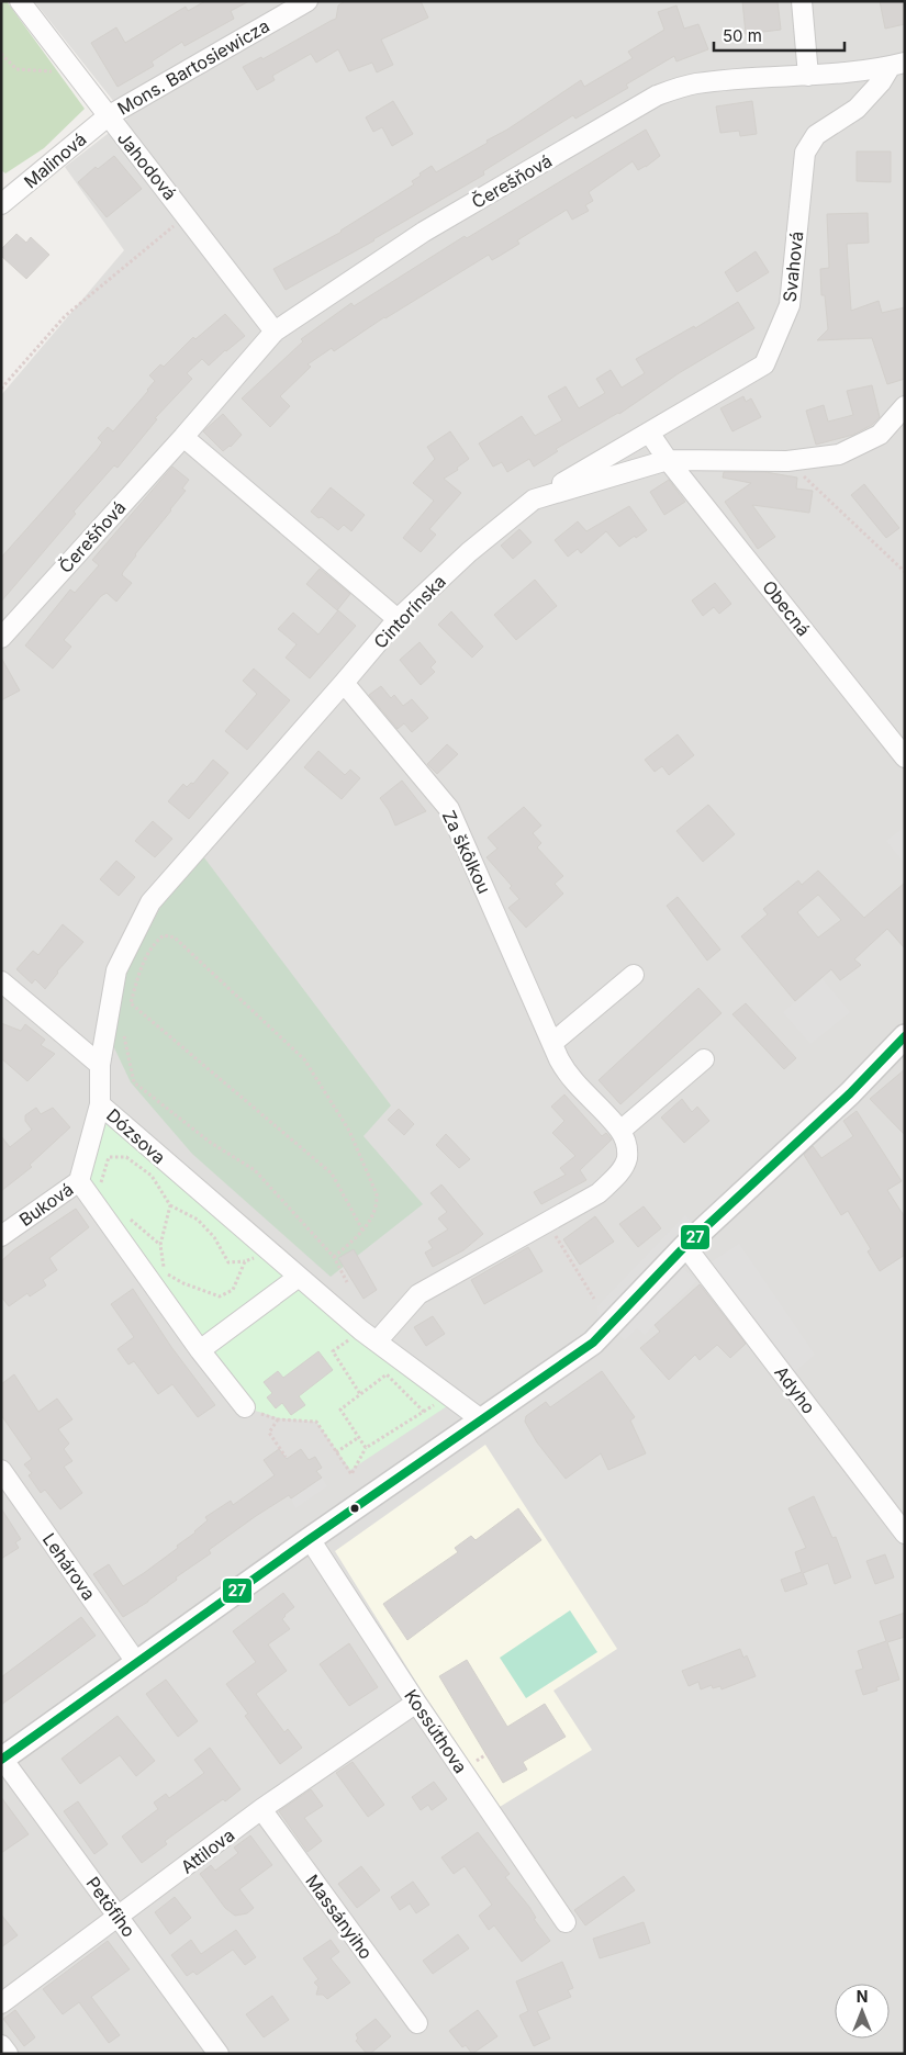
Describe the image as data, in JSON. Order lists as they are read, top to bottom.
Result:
{
  "streets": {
    "street": [
      "Mons. Bartosiewicza",
      "Malinová",
      "Jahodová",
      "Čerešňová",
      "Svahová",
      "Obecná",
      "Cintorínska",
      "Za škôlkou",
      "Dózsova",
      "Buková",
      "Adyho",
      "Lehárova",
      "Kossúthova",
      "Attilova",
      "Petöfiho",
      "Massányiho"
    ]
  },
  "crossings": [
    ["Mons. Bartosiewicza", "Malinová"],
    ["Mons. Bartosiewicza", "Jahodová"],
    ["Malinová", "Jahodová"],
    ["Jahodová", "Čerešňová"],
    ["Čerešňová", "Svahová"],
    ["Svahová", "Obecná"],
    ["Svahová", "Cintorínska"],
    ["Obecná", "Cintorínska"],
    ["Cintorínska", "Za škôlkou"],
    ["Cintorínska", "Dózsova"],
    ["Za škôlkou", "Dózsova"],
    ["Dózsova", "Buková"],
    ["Kossúthova", "Attilova"],
    ["Attilova", "Petöfiho"],
    ["Attilova", "Massányiho"]
  ],
  "lines": ["transit line 27"],
  "scale_bar": "50 m",
  "north": "top"
}
